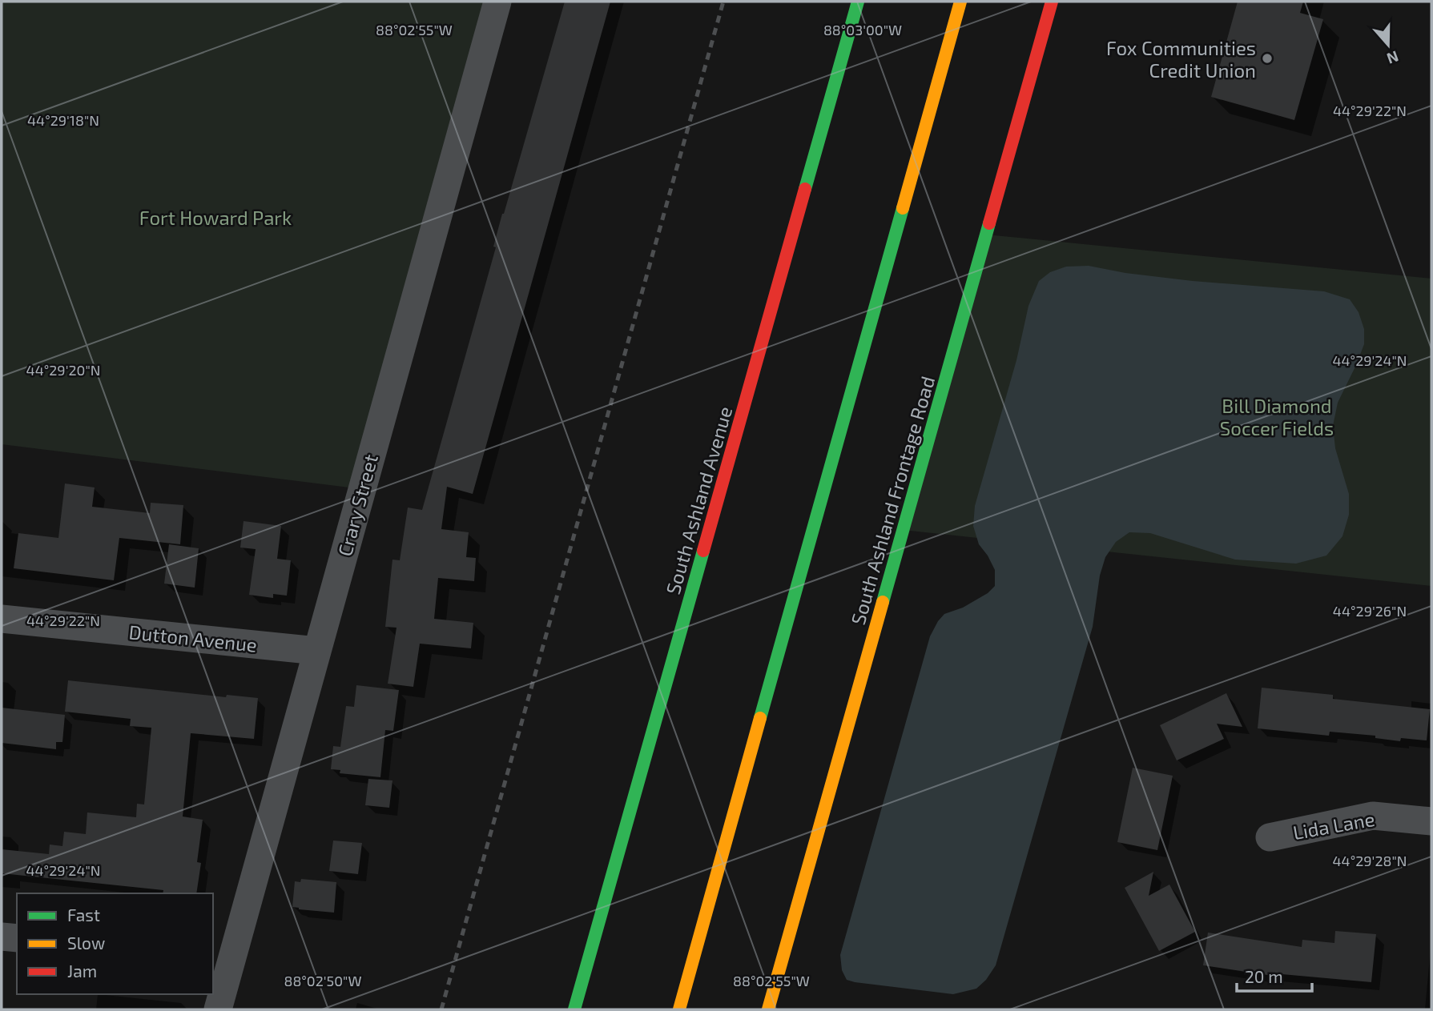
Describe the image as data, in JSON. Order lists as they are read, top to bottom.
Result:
{
  "streets": {
    "main road": ["South Ashland Avenue", "South Ashland Frontage Road"],
    "street": ["Crary Street", "Dutton Avenue", "Lida Lane"]
  },
  "crossings": [
    ["Crary Street", "Dutton Avenue"]
  ],
  "parks": ["Fort Howard Park", "Bill Diamond Soccer Fields"],
  "places": ["Fox Communities Credit Union"],
  "legend": ["Fast", "Slow", "Jam"],
  "scale_bar": "20 m",
  "north": "bottom",
  "coordinates": [
    "88°02'55\"W",
    "88°03'00\"W",
    "44°29'22\"N",
    "44°29'18\"N",
    "44°29'24\"N",
    "44°29'20\"N",
    "44°29'26\"N",
    "44°29'28\"N",
    "88°02'50\"W"
  ]
}
